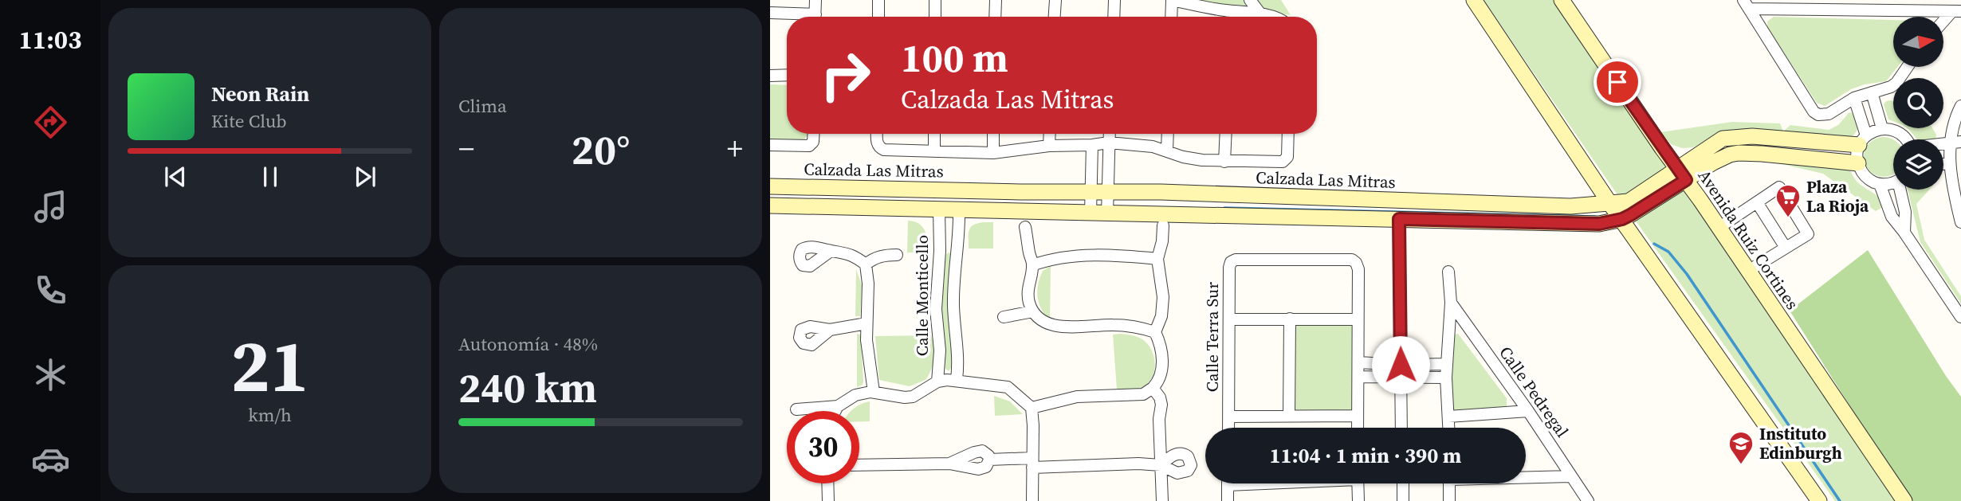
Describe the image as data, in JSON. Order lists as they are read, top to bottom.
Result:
{
  "streets": {
    "main road": ["Calzada Las Mitras", "Avenida Ruiz Cortines"],
    "street": ["Calle Monticello", "Calle Terra Sur", "Calle Pedregal"]
  },
  "crossings": [
    ["Calzada Las Mitras", "Avenida Ruiz Cortines"],
    ["Calzada Las Mitras", "Calle Monticello"]
  ],
  "places": {
    "supermarket": ["Plaza La Rioja"],
    "school or university": ["Instituto Edinburgh"]
  },
  "north": "right",
  "page": {
    "tabs": "11:03",
    "tile": [
      "Clima",
      ["21", "km/h"],
      ["Autonomía · 48%", "240 km"]
    ],
    "turn": ["100 m", "Calzada Las Mitras"],
    "song": ["Neon Rain", "Kite Club"],
    "heat": ["−", "20°", "+"],
    "limit": "30",
    "trip": "11:04 · 1 min · 390 m"
  }
}
